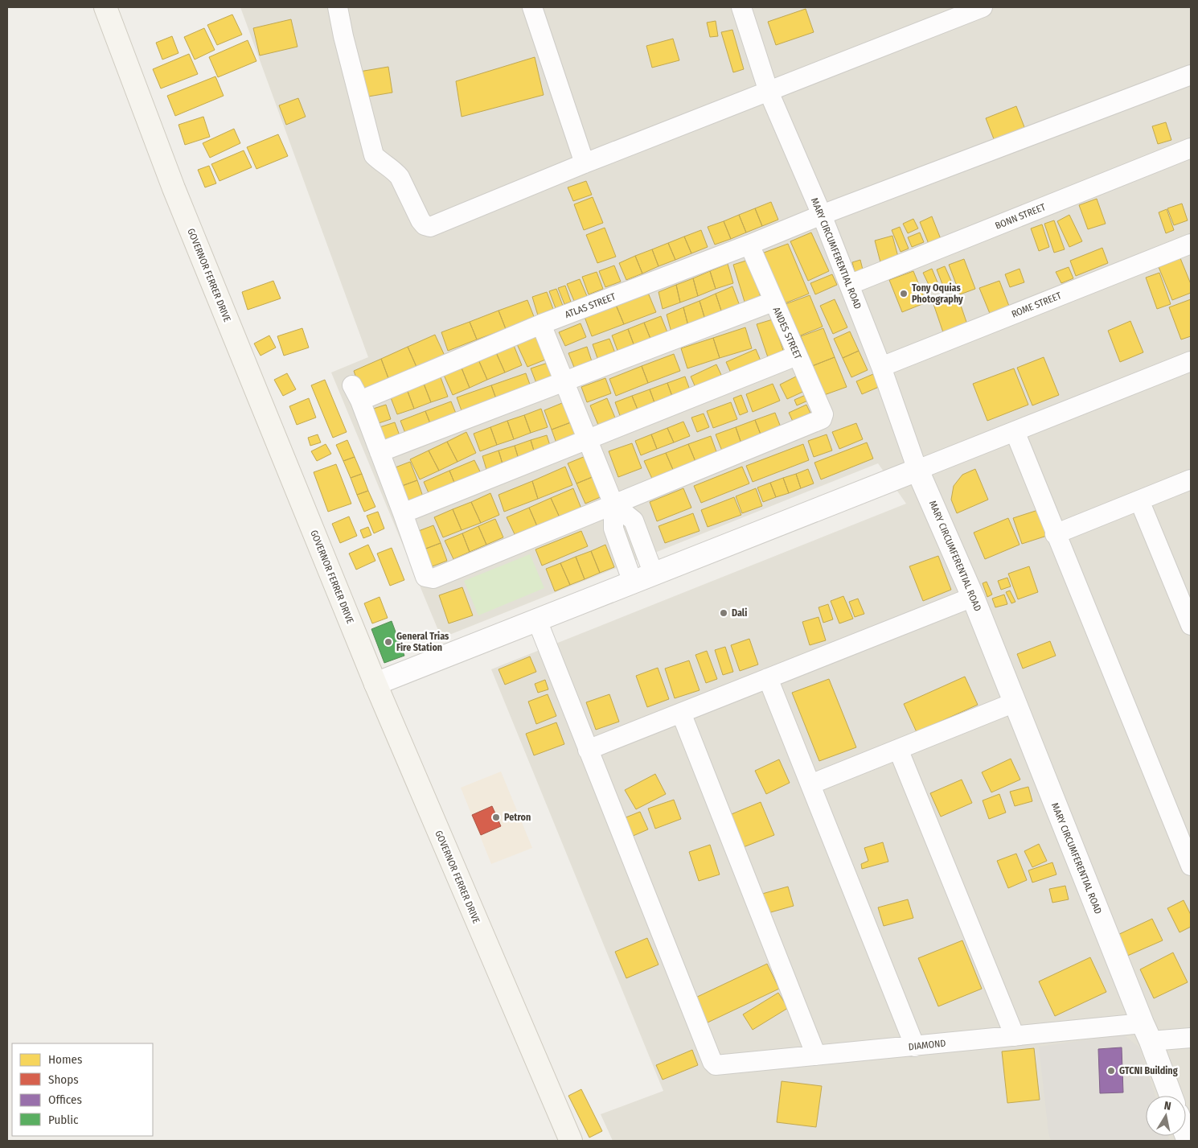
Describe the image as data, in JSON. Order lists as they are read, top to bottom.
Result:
{
  "streets": {
    "main road": ["GOVERNOR FERRER DRIVE"],
    "street": [
      "BONN STREET",
      "MARY CIRCUMFERENTIAL ROAD",
      "ROME STREET",
      "ATLAS STREET",
      "ANDES STREET",
      "DIAMOND"
    ]
  },
  "crossings": [
    ["BONN STREET", "MARY CIRCUMFERENTIAL ROAD"],
    ["MARY CIRCUMFERENTIAL ROAD", "ROME STREET"],
    ["MARY CIRCUMFERENTIAL ROAD", "ATLAS STREET"],
    ["MARY CIRCUMFERENTIAL ROAD", "DIAMOND"],
    ["ATLAS STREET", "ANDES STREET"]
  ],
  "places": [
    "Tony Oquias Photography",
    "Dali",
    "General Trias Fire Station",
    "Petron",
    "GTCNI Building"
  ],
  "legend": [
    "Homes",
    "Shops",
    "Offices",
    "Public"
  ],
  "north": "top"
}
